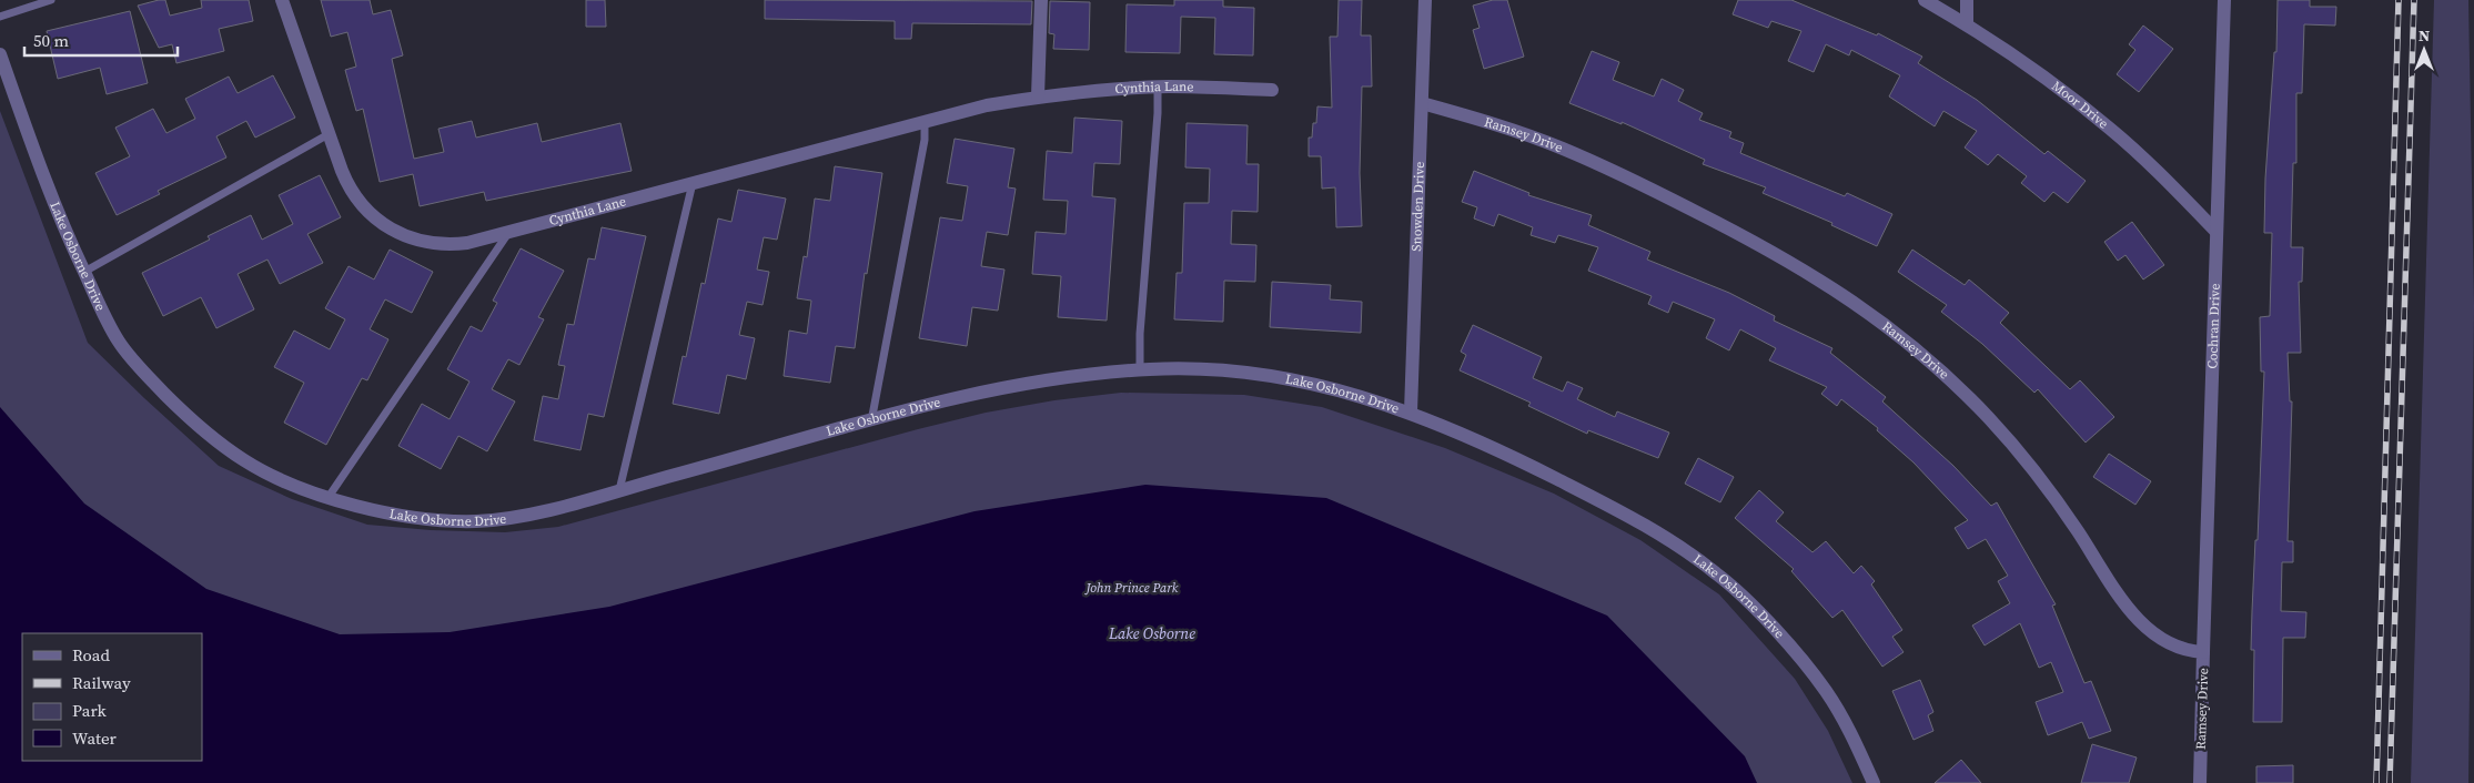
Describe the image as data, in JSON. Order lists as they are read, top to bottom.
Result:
{
  "streets": {
    "street": [
      "Cynthia Lane",
      "Moor Drive",
      "Ramsey Drive",
      "Snowden Drive",
      "Lake Osborne Drive",
      "Cochran Drive"
    ]
  },
  "crossings": [
    ["Moor Drive", "Cochran Drive"],
    ["Ramsey Drive", "Snowden Drive"],
    ["Ramsey Drive", "Cochran Drive"],
    ["Snowden Drive", "Lake Osborne Drive"]
  ],
  "water": ["Lake Osborne"],
  "parks": ["John Prince Park"],
  "legend": [
    "Road",
    "Railway",
    "Park",
    "Water"
  ],
  "scale_bar": "50 m",
  "north": "top"
}
